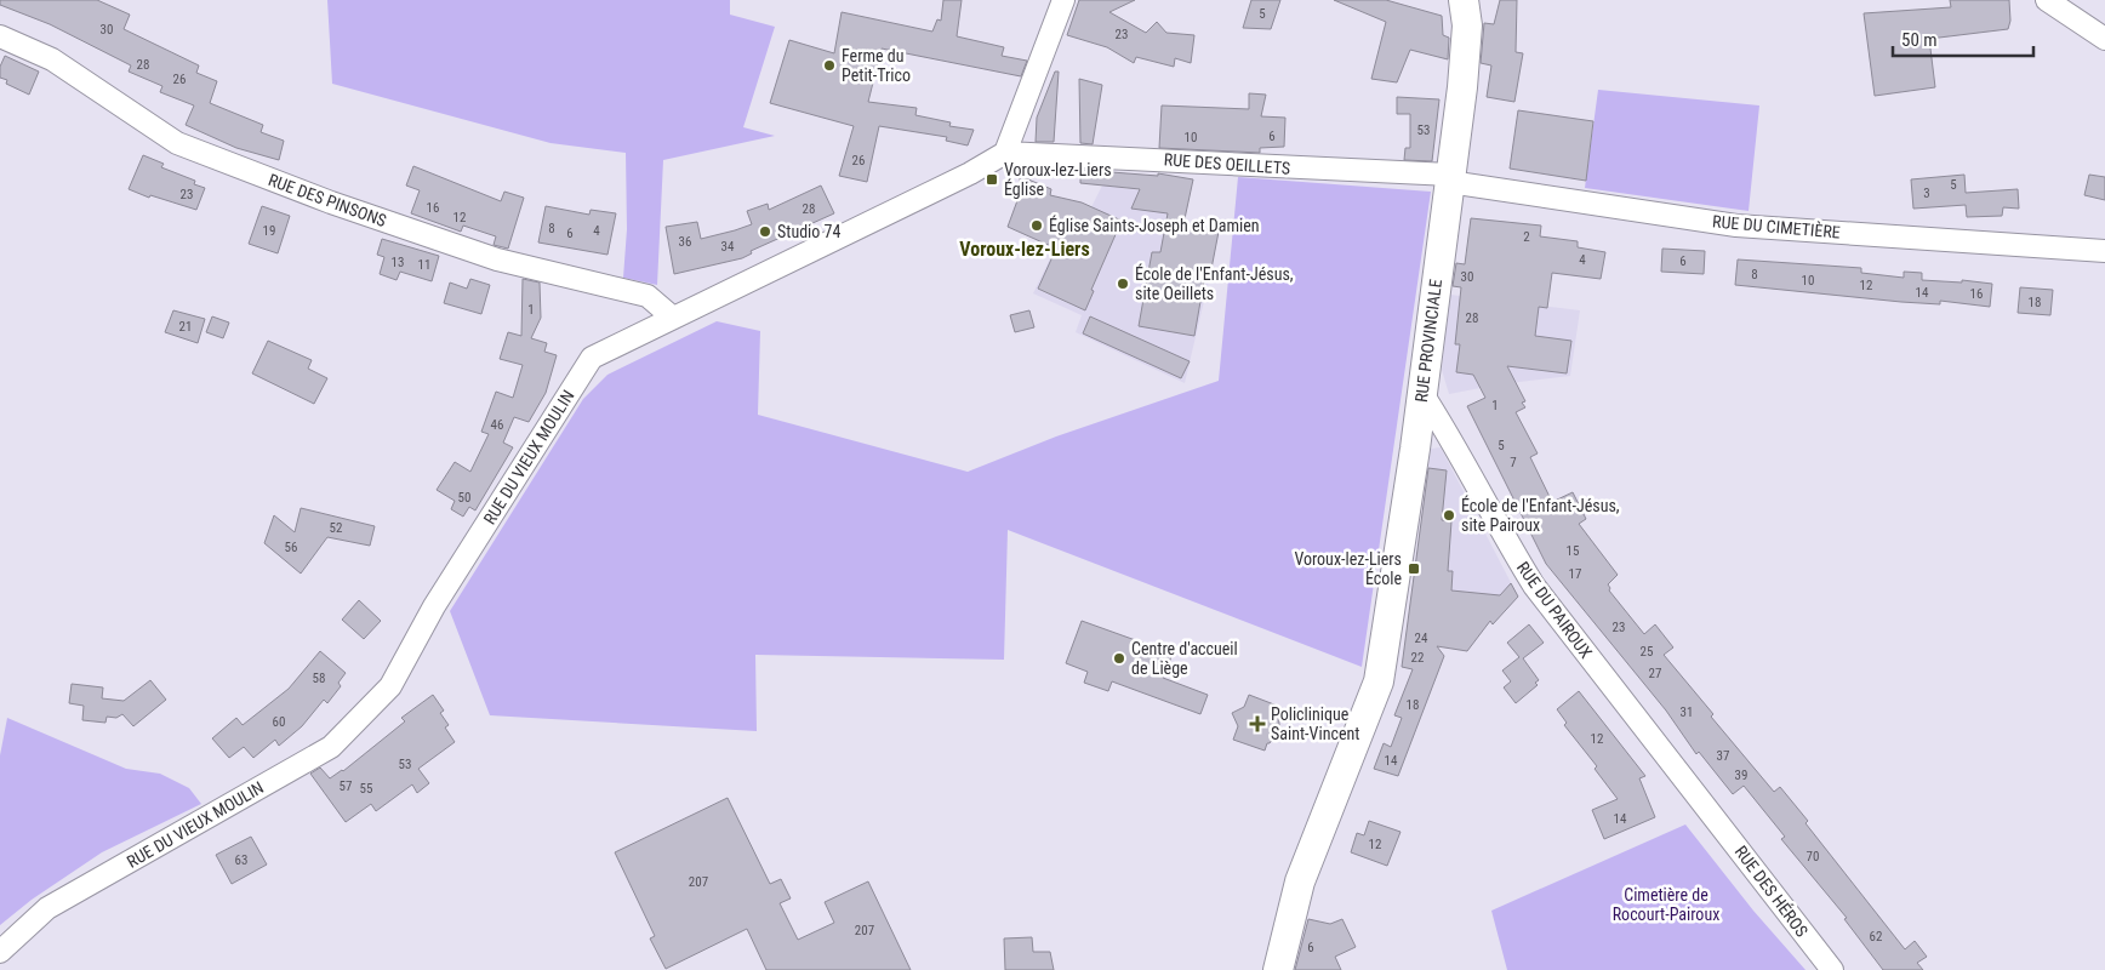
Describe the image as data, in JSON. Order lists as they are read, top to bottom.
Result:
{
  "streets": {
    "main road": ["RUE PROVINCIALE"],
    "street": [
      "RUE DES OEILLETS",
      "RUE DES PINSONS",
      "RUE DU CIMETIÈRE",
      "RUE DU VIEUX MOULIN",
      "RUE DU PAIROUX",
      "RUE DES HÉROS"
    ]
  },
  "crossings": [
    ["RUE DES OEILLETS", "RUE DU CIMETIÈRE"],
    ["RUE DES OEILLETS", "RUE PROVINCIALE"],
    ["RUE DES OEILLETS", "RUE DU VIEUX MOULIN"],
    ["RUE DES PINSONS", "RUE DU VIEUX MOULIN"],
    ["RUE DU CIMETIÈRE", "RUE PROVINCIALE"],
    ["RUE PROVINCIALE", "RUE DU PAIROUX"],
    ["RUE DU PAIROUX", "RUE DES HÉROS"]
  ],
  "districts": ["Voroux-lez-Liers"],
  "parks": ["Cimetière de Rocourt-Pairoux"],
  "places": {
    "other": [
      "Ferme du Petit-Trico",
      "Église Saints-Joseph et Damien",
      "Studio 74",
      "École de l'Enfant-Jésus, site Oeillets",
      "École de l'Enfant-Jésus, site Pairoux",
      "Centre d'accueil de Liège"
    ],
    "transit": ["Voroux-lez-Liers Église", "Voroux-lez-Liers École"],
    "health": ["Policlinique Saint-Vincent"]
  },
  "house_numbers": [
    "5",
    "30",
    "23",
    "28",
    "26",
    "53",
    "6",
    "10",
    "26",
    "5",
    "3",
    "23",
    "16",
    "28",
    "12",
    "8",
    "19",
    "4",
    "6",
    "2",
    "36",
    "34",
    "4",
    "6",
    "13",
    "11",
    "8",
    "30",
    "10",
    "12",
    "14",
    "16",
    "18",
    "1",
    "28",
    "21",
    "1",
    "46",
    "5",
    "7",
    "50",
    "52",
    "56",
    "15",
    "17",
    "23",
    "24",
    "25",
    "22",
    "27",
    "58",
    "18",
    "31",
    "60",
    "12",
    "37",
    "14",
    "53",
    "39",
    "57",
    "55",
    "14",
    "12",
    "70",
    "63",
    "207",
    "207",
    "62",
    "6"
  ],
  "scale_bar": "50 m"
}
